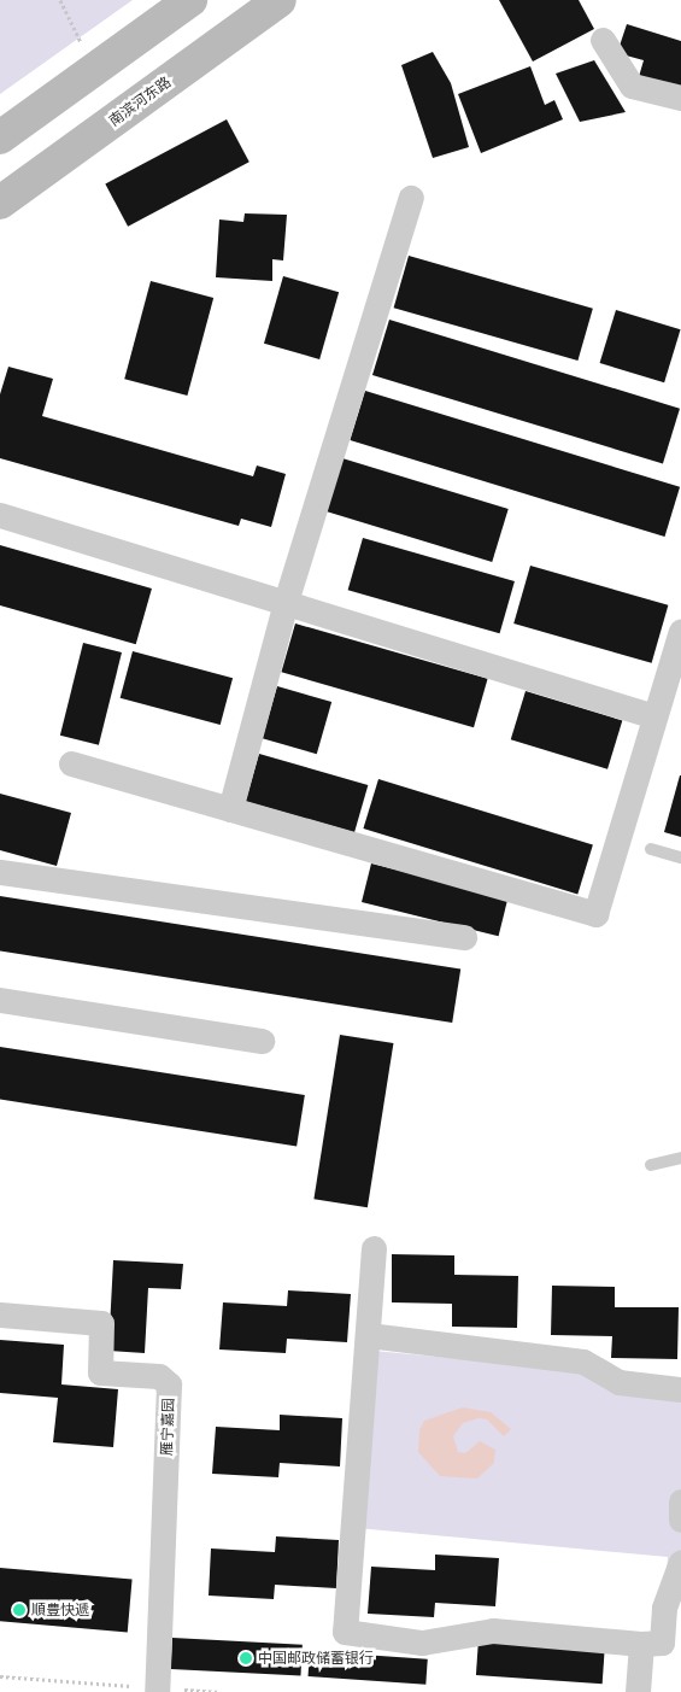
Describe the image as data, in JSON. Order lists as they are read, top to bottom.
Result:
{
  "streets": {
    "main road": ["南滨河东路"],
    "street": ["雁宁嘉园"]
  },
  "places": ["順豊快遞", "中国邮政储蓄银行"]
}
